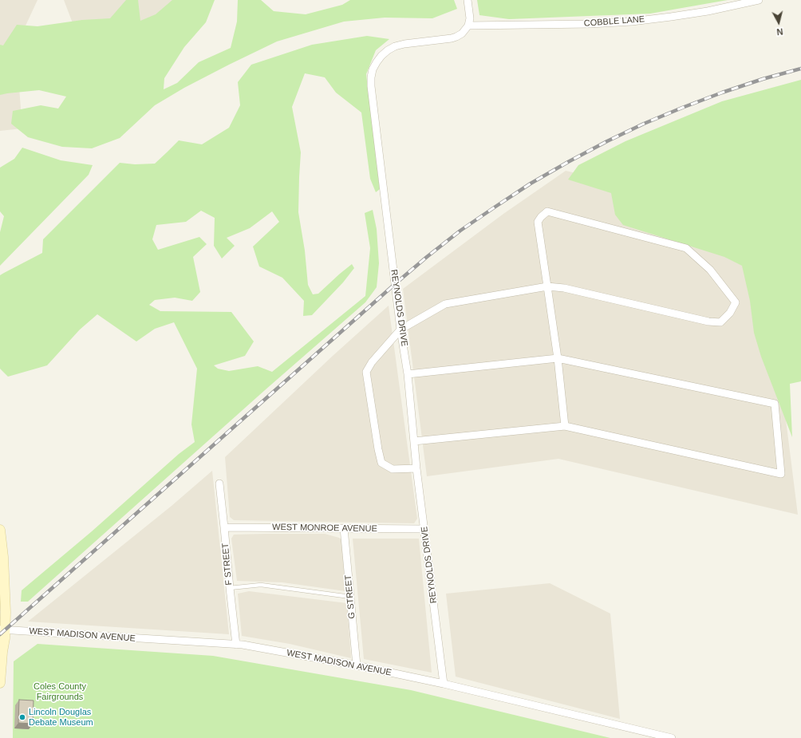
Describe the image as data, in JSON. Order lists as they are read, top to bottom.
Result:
{
  "streets": {
    "street": [
      "COBBLE LANE",
      "REYNOLDS DRIVE",
      "WEST MONROE AVENUE",
      "F STREET",
      "G STREET",
      "WEST MADISON AVENUE"
    ]
  },
  "crossings": [
    ["COBBLE LANE", "REYNOLDS DRIVE"],
    ["REYNOLDS DRIVE", "WEST MONROE AVENUE"],
    ["REYNOLDS DRIVE", "WEST MADISON AVENUE"],
    ["WEST MONROE AVENUE", "F STREET"],
    ["WEST MONROE AVENUE", "G STREET"],
    ["F STREET", "WEST MADISON AVENUE"],
    ["G STREET", "WEST MADISON AVENUE"]
  ],
  "parks": ["Coles County Fairgrounds"],
  "places": ["Lincoln Douglas Debate Museum"],
  "north": "bottom"
}
